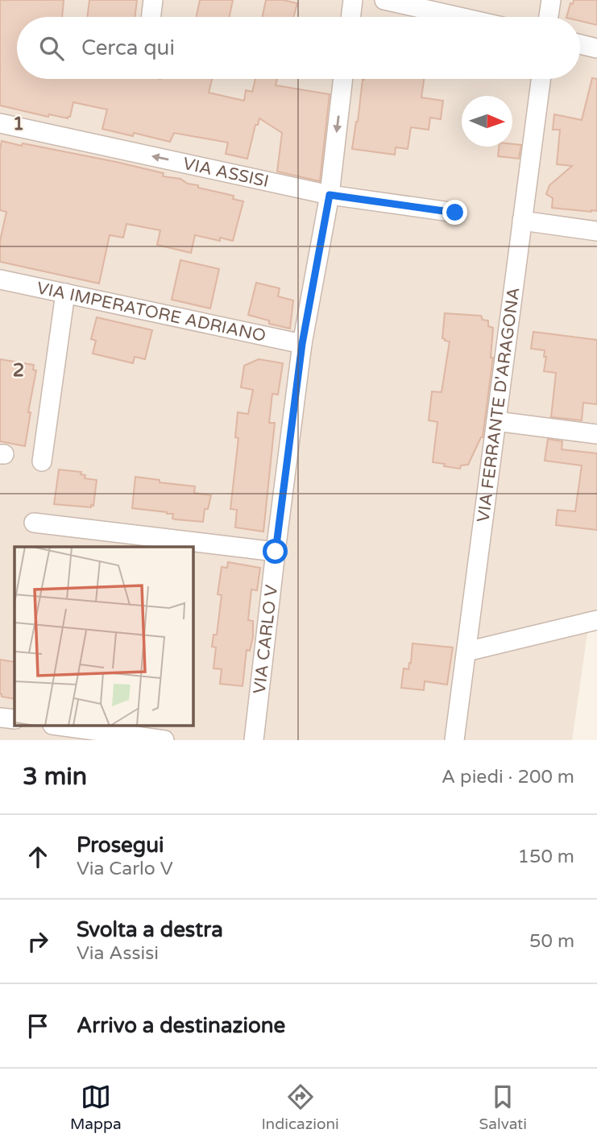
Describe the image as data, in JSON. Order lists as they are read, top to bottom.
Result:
{
  "streets": {
    "street": [
      "VIA ASSISI",
      "VIA IMPERATORE ADRIANO",
      "VIA FERRANTE D'ARAGONA",
      "VIA CARLO V"
    ]
  },
  "crossings": [
    ["VIA ASSISI", "VIA CARLO V"],
    ["VIA IMPERATORE ADRIANO", "VIA CARLO V"]
  ],
  "one_way": ["VIA ASSISI"],
  "north": "right",
  "page": {
    "search": "Cerca qui",
    "heading": ["3 min", "A piedi · 200 m"],
    "list": [
      ["Prosegui", "Via Carlo V", "150 m"],
      ["Svolta a destra", "Via Assisi", "50 m"],
      "Arrivo a destinazione"
    ],
    "nav": ["Mappa", "Indicazioni", "Salvati"]
  },
  "grid": {
    "rows": ["1", "2"]
  }
}
